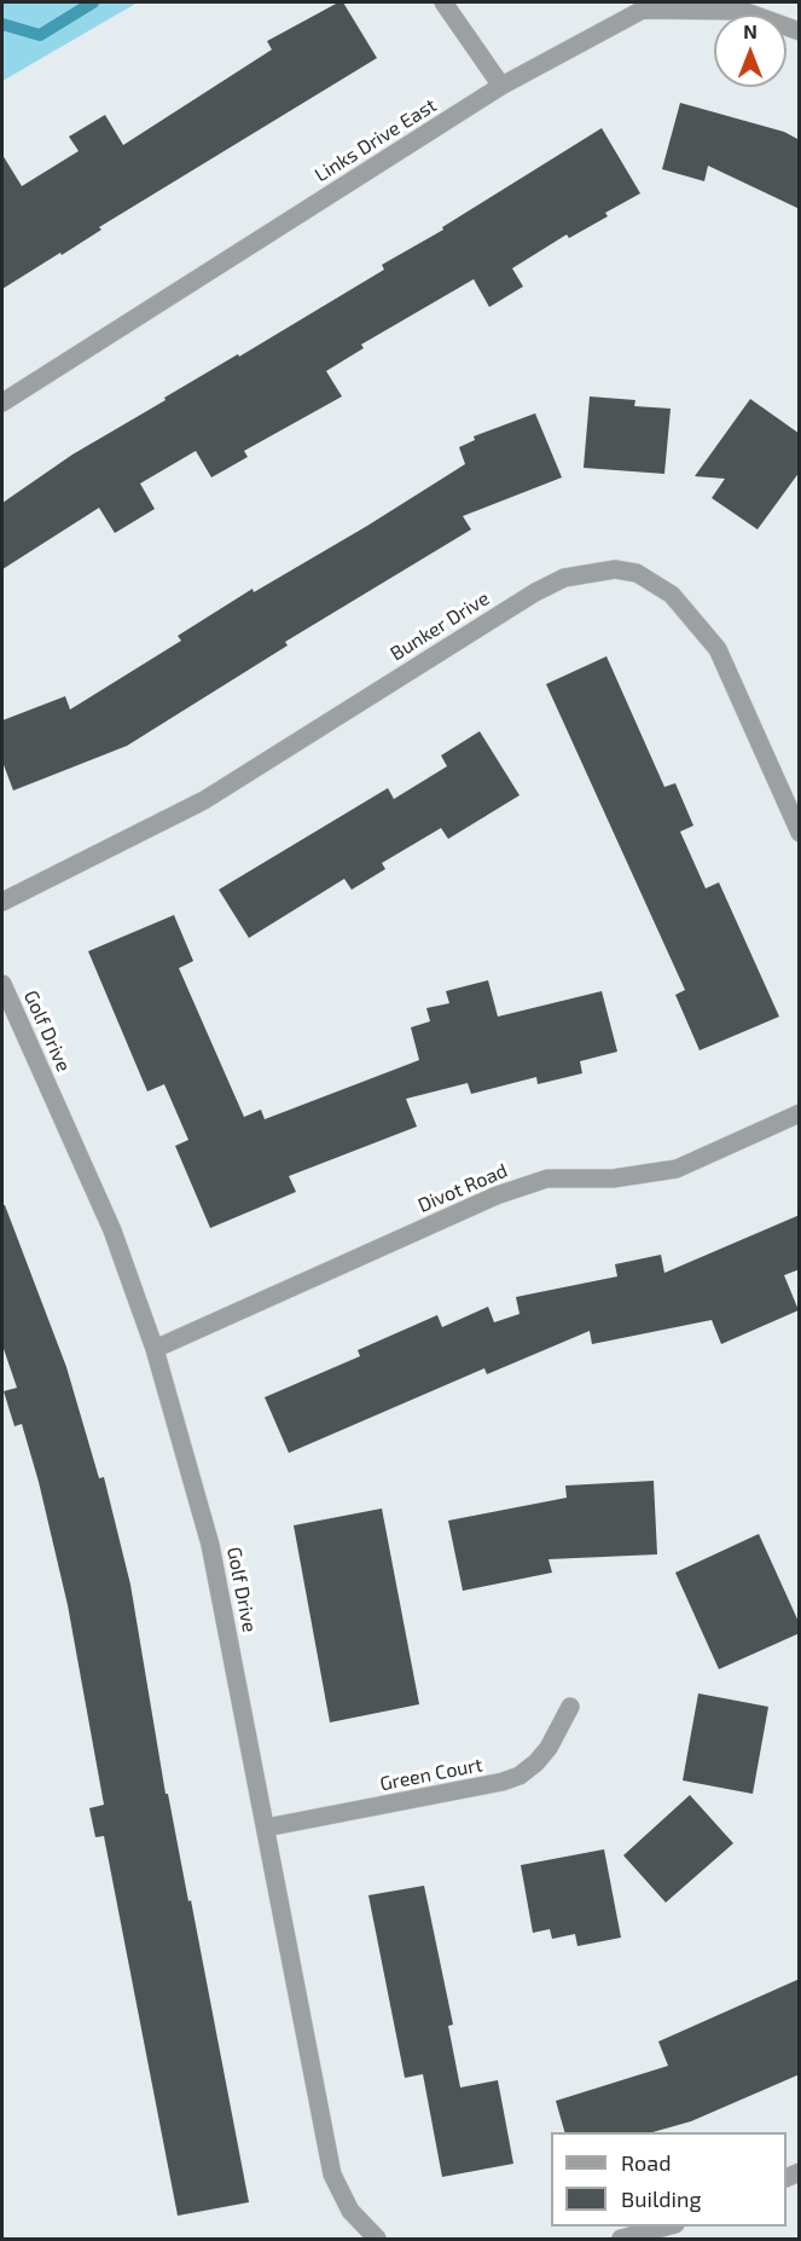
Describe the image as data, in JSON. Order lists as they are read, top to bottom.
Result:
{
  "streets": {
    "street": [
      "Links Drive East",
      "Bunker Drive",
      "Golf Drive",
      "Divot Road",
      "Green Court"
    ]
  },
  "crossings": [
    ["Golf Drive", "Divot Road"],
    ["Golf Drive", "Green Court"]
  ],
  "legend": ["Road", "Building"],
  "north": "top"
}
